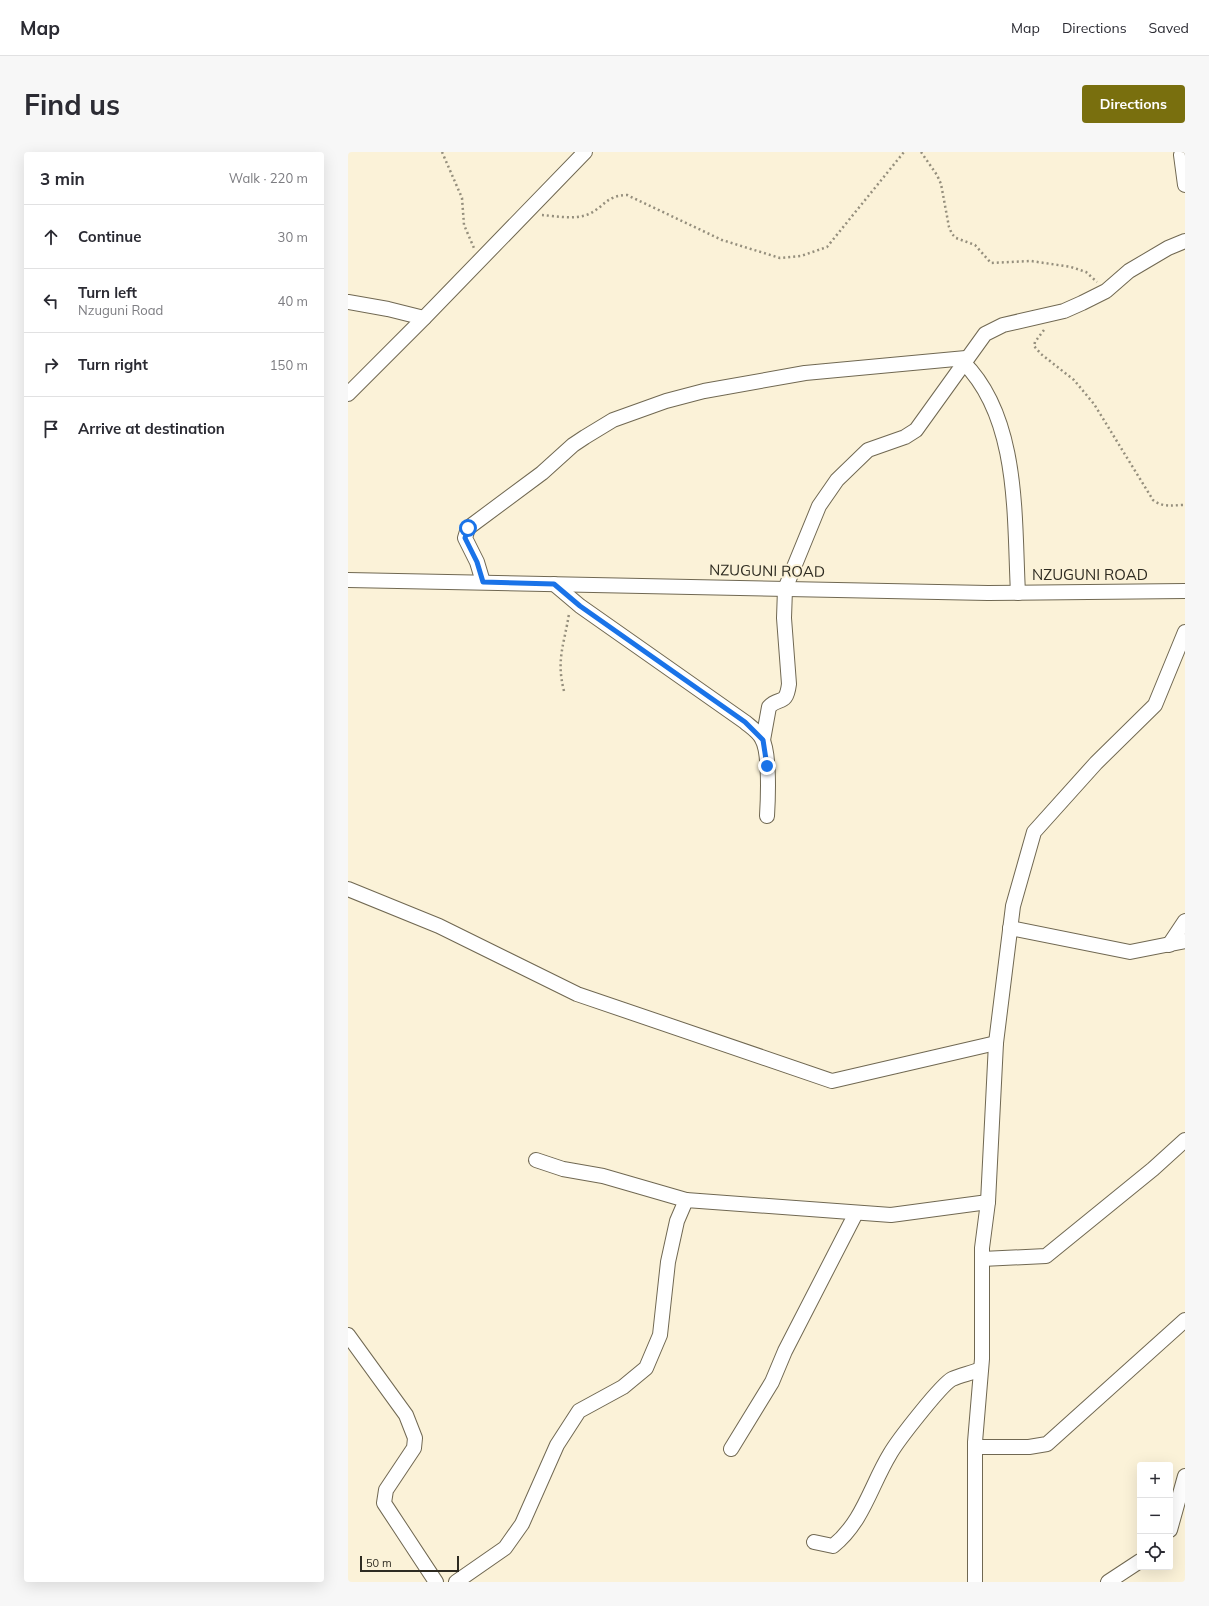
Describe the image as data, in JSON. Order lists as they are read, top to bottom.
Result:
{
  "streets": {
    "street": ["NZUGUNI ROAD"]
  },
  "scale_bar": "50 m",
  "page": {
    "header": "Map",
    "nav": ["Map", "Directions", "Saved"],
    "buttons": "Directions",
    "title": "Find us",
    "heading": ["3 min", "Walk · 220 m"],
    "list": [
      ["Continue", "30 m"],
      ["Turn left", "Nzuguni Road", "40 m"],
      ["Turn right", "150 m"],
      "Arrive at destination"
    ],
    "map_buttons": ["+", "−"],
    "scale": "50 m"
  }
}
